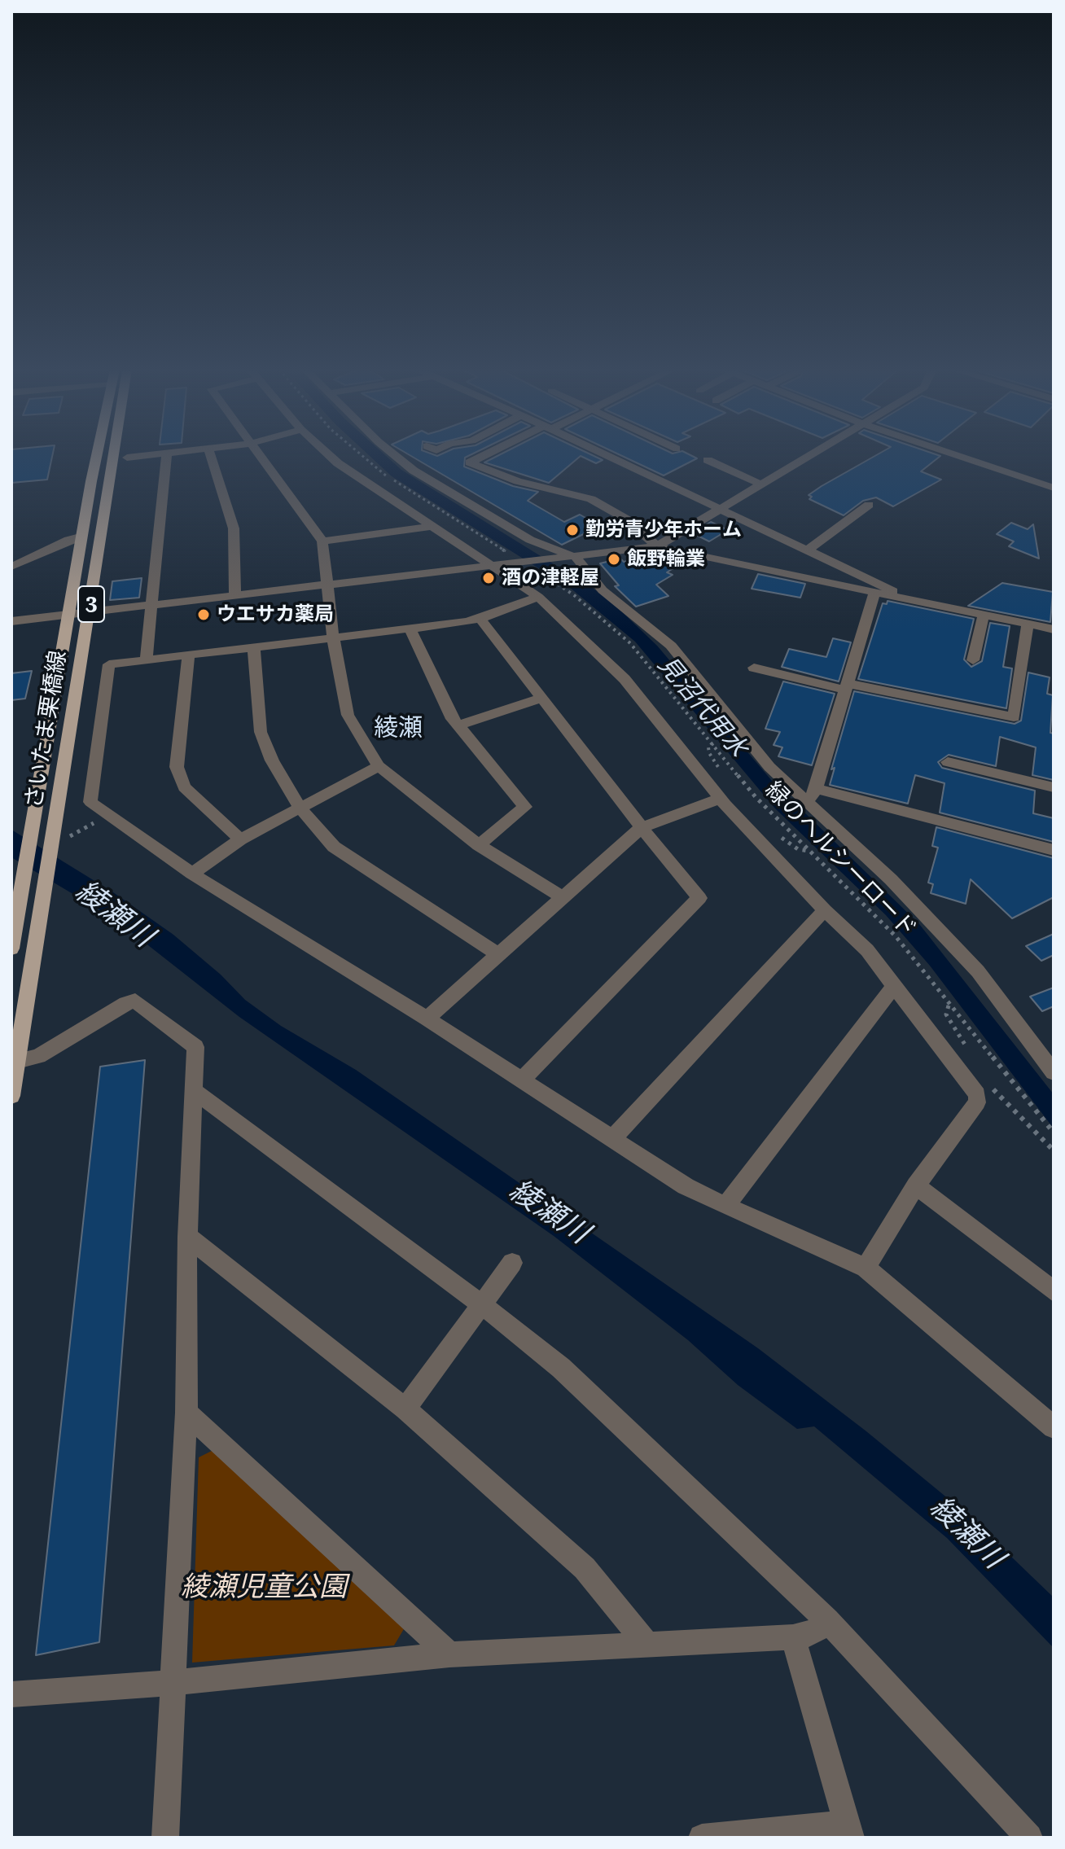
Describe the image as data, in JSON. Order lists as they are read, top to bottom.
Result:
{
  "streets": {
    "main road": ["3", "さいたま栗橋線"],
    "path": ["緑のヘルシーロード"]
  },
  "districts": ["綾瀬"],
  "water": ["見沼代用水", "綾瀬川"],
  "parks": ["綾瀬児童公園"],
  "places": [
    "勤労青少年ホーム",
    "飯野輪業",
    "酒の津軽屋",
    "ウエサカ薬局"
  ]
}
